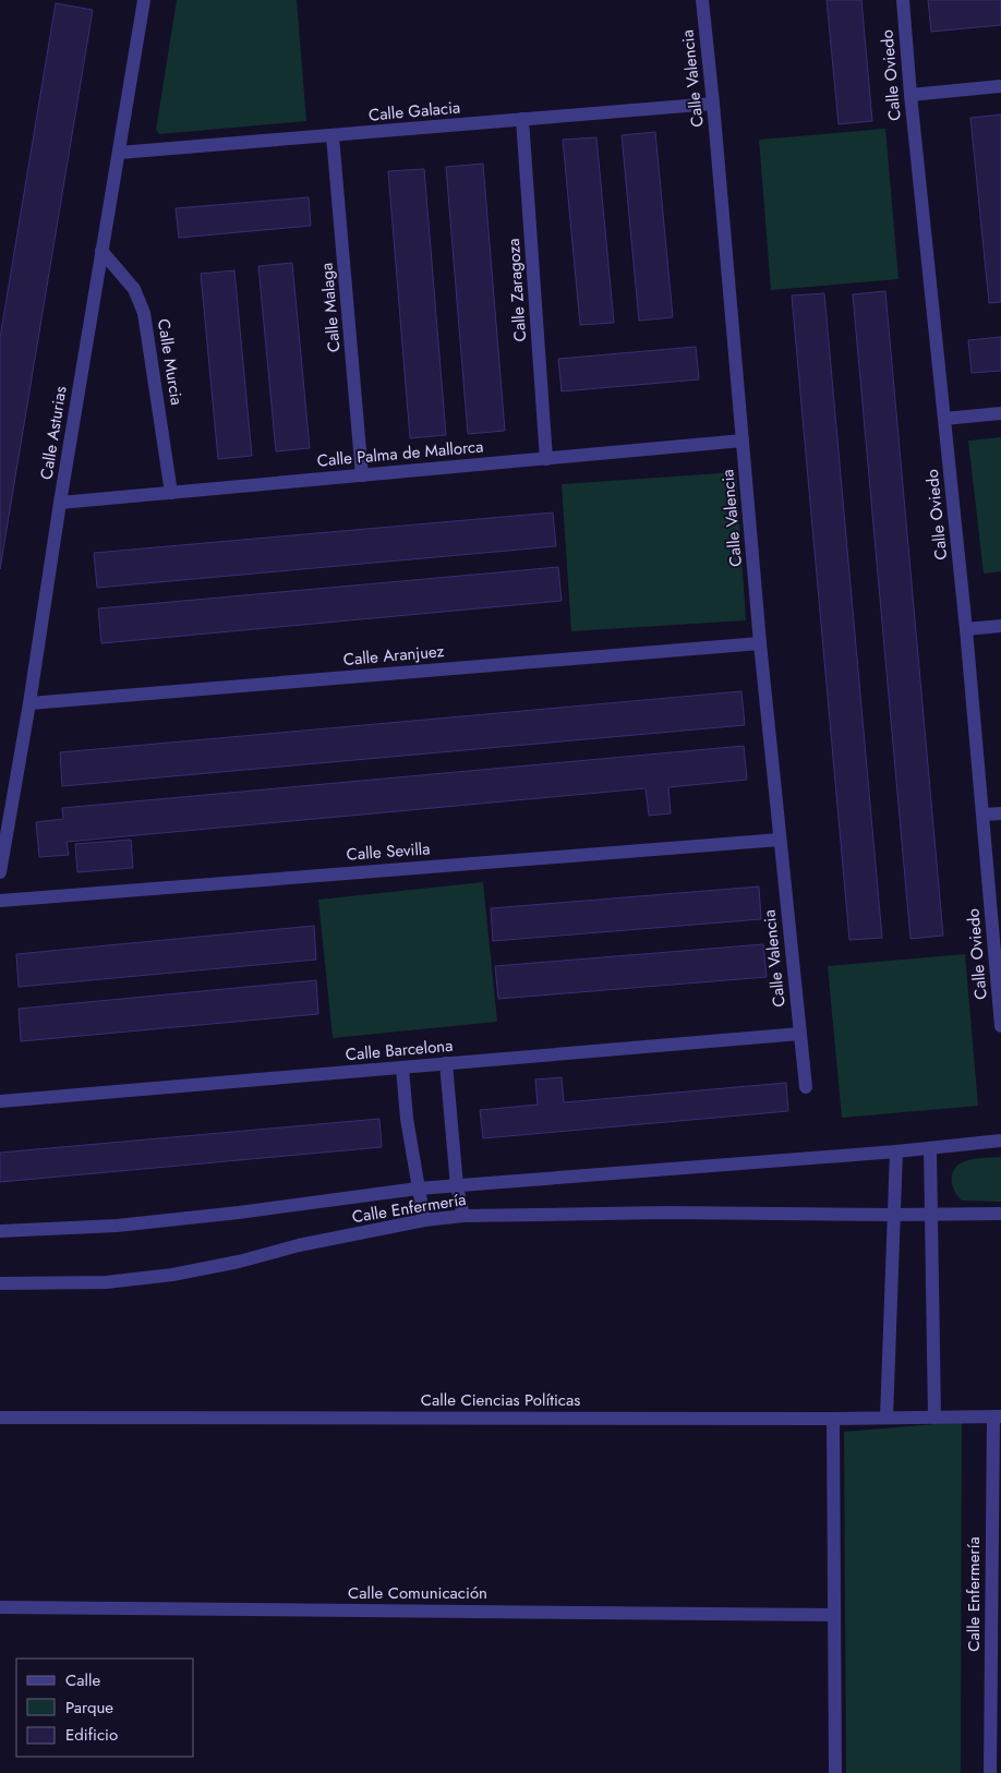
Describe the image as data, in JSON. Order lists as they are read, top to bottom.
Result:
{
  "streets": {
    "street": [
      "Calle Oviedo",
      "Calle Valencia",
      "Calle Galacia",
      "Calle Zaragoza",
      "Calle Malaga",
      "Calle Murcia",
      "Calle Asturias",
      "Calle Palma de Mallorca",
      "Calle Aranjuez",
      "Calle Sevilla",
      "Calle Barcelona",
      "Calle Enfermería",
      "Calle Ciencias Políticas",
      "Calle Comunicación"
    ]
  },
  "crossings": [
    ["Calle Valencia", "Calle Galacia"],
    ["Calle Valencia", "Calle Palma de Mallorca"],
    ["Calle Valencia", "Calle Aranjuez"],
    ["Calle Valencia", "Calle Sevilla"],
    ["Calle Valencia", "Calle Barcelona"],
    ["Calle Galacia", "Calle Zaragoza"],
    ["Calle Galacia", "Calle Malaga"],
    ["Calle Galacia", "Calle Asturias"],
    ["Calle Zaragoza", "Calle Palma de Mallorca"],
    ["Calle Malaga", "Calle Palma de Mallorca"],
    ["Calle Murcia", "Calle Asturias"],
    ["Calle Murcia", "Calle Palma de Mallorca"],
    ["Calle Asturias", "Calle Palma de Mallorca"],
    ["Calle Asturias", "Calle Aranjuez"],
    ["Calle Enfermería", "Calle Ciencias Políticas"]
  ],
  "legend": ["Calle", "Parque", "Edificio"]
}
